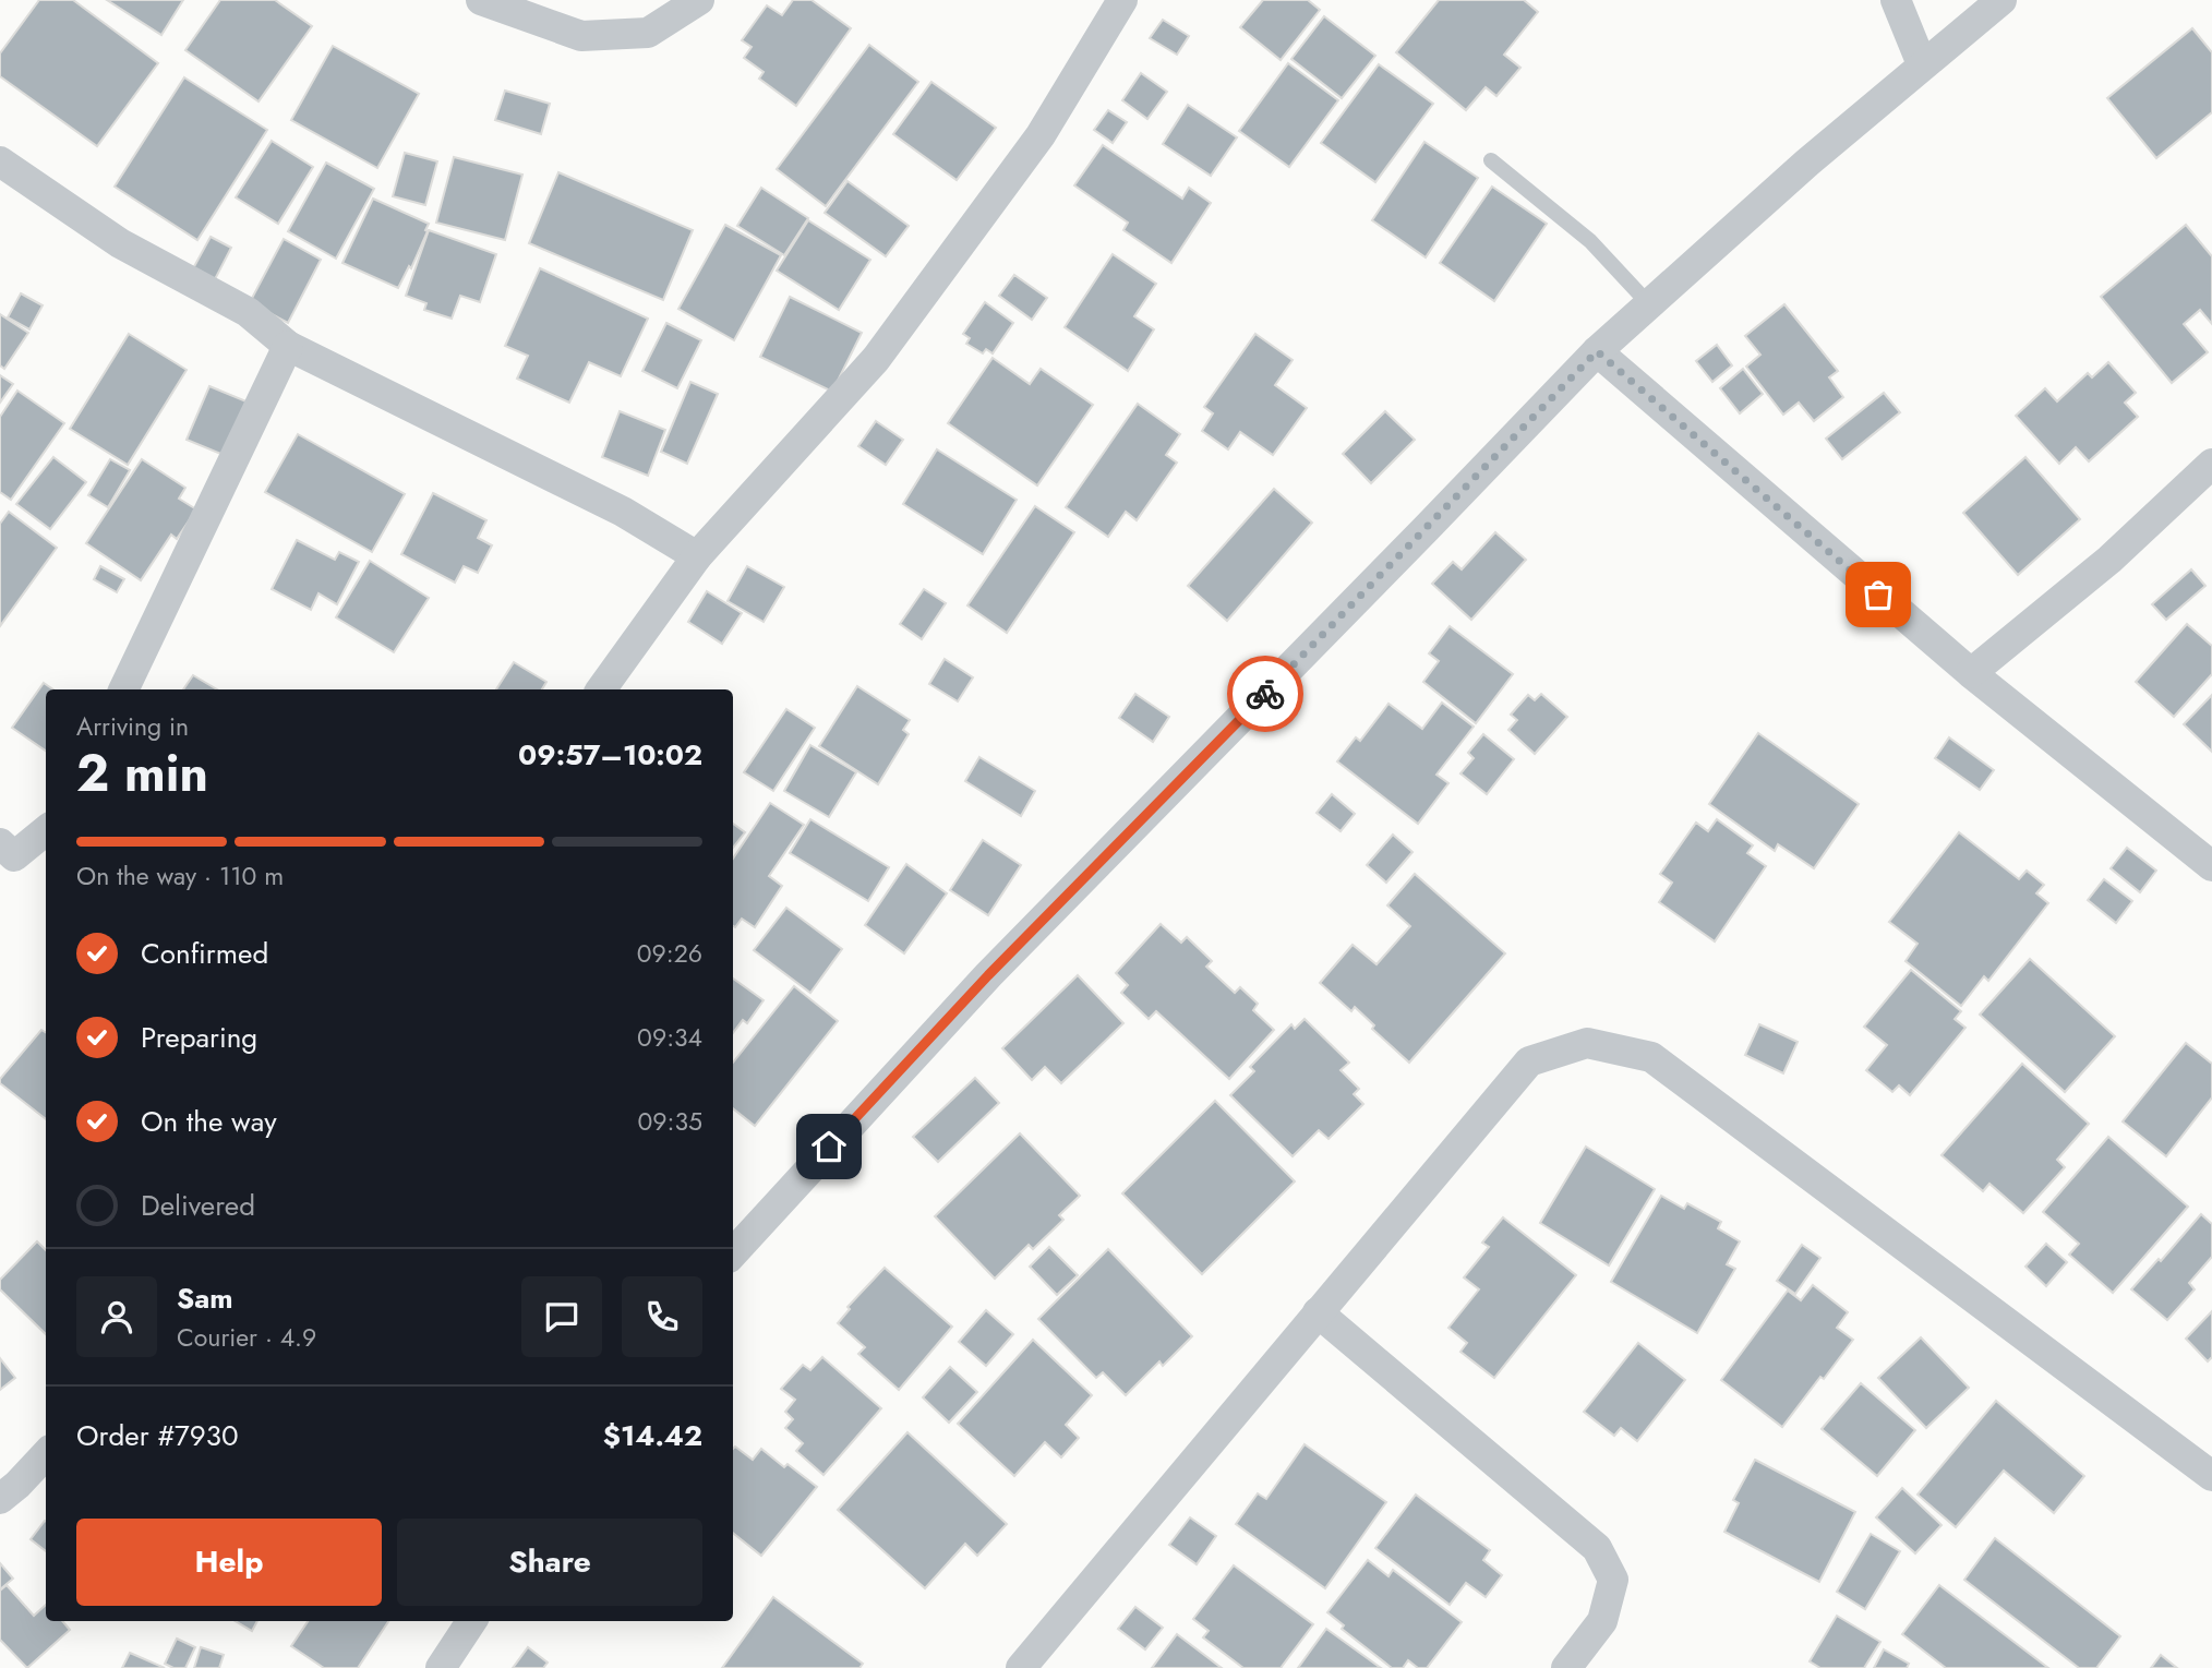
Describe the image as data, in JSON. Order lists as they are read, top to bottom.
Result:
{
  "page": {
    "heading": ["2 min", "Arriving in", "09:57–10:02"],
    "panel": [
      "Sam",
      "Courier · 4.9",
      "Order #7930",
      "$14.42"
    ],
    "bar": "On the way · 110 m",
    "list": [
      ["Confirmed", "09:26"],
      ["Preparing", "09:34"],
      ["On the way", "09:35"],
      "Delivered"
    ],
    "buttons": ["Help", "Share"]
  }
}
